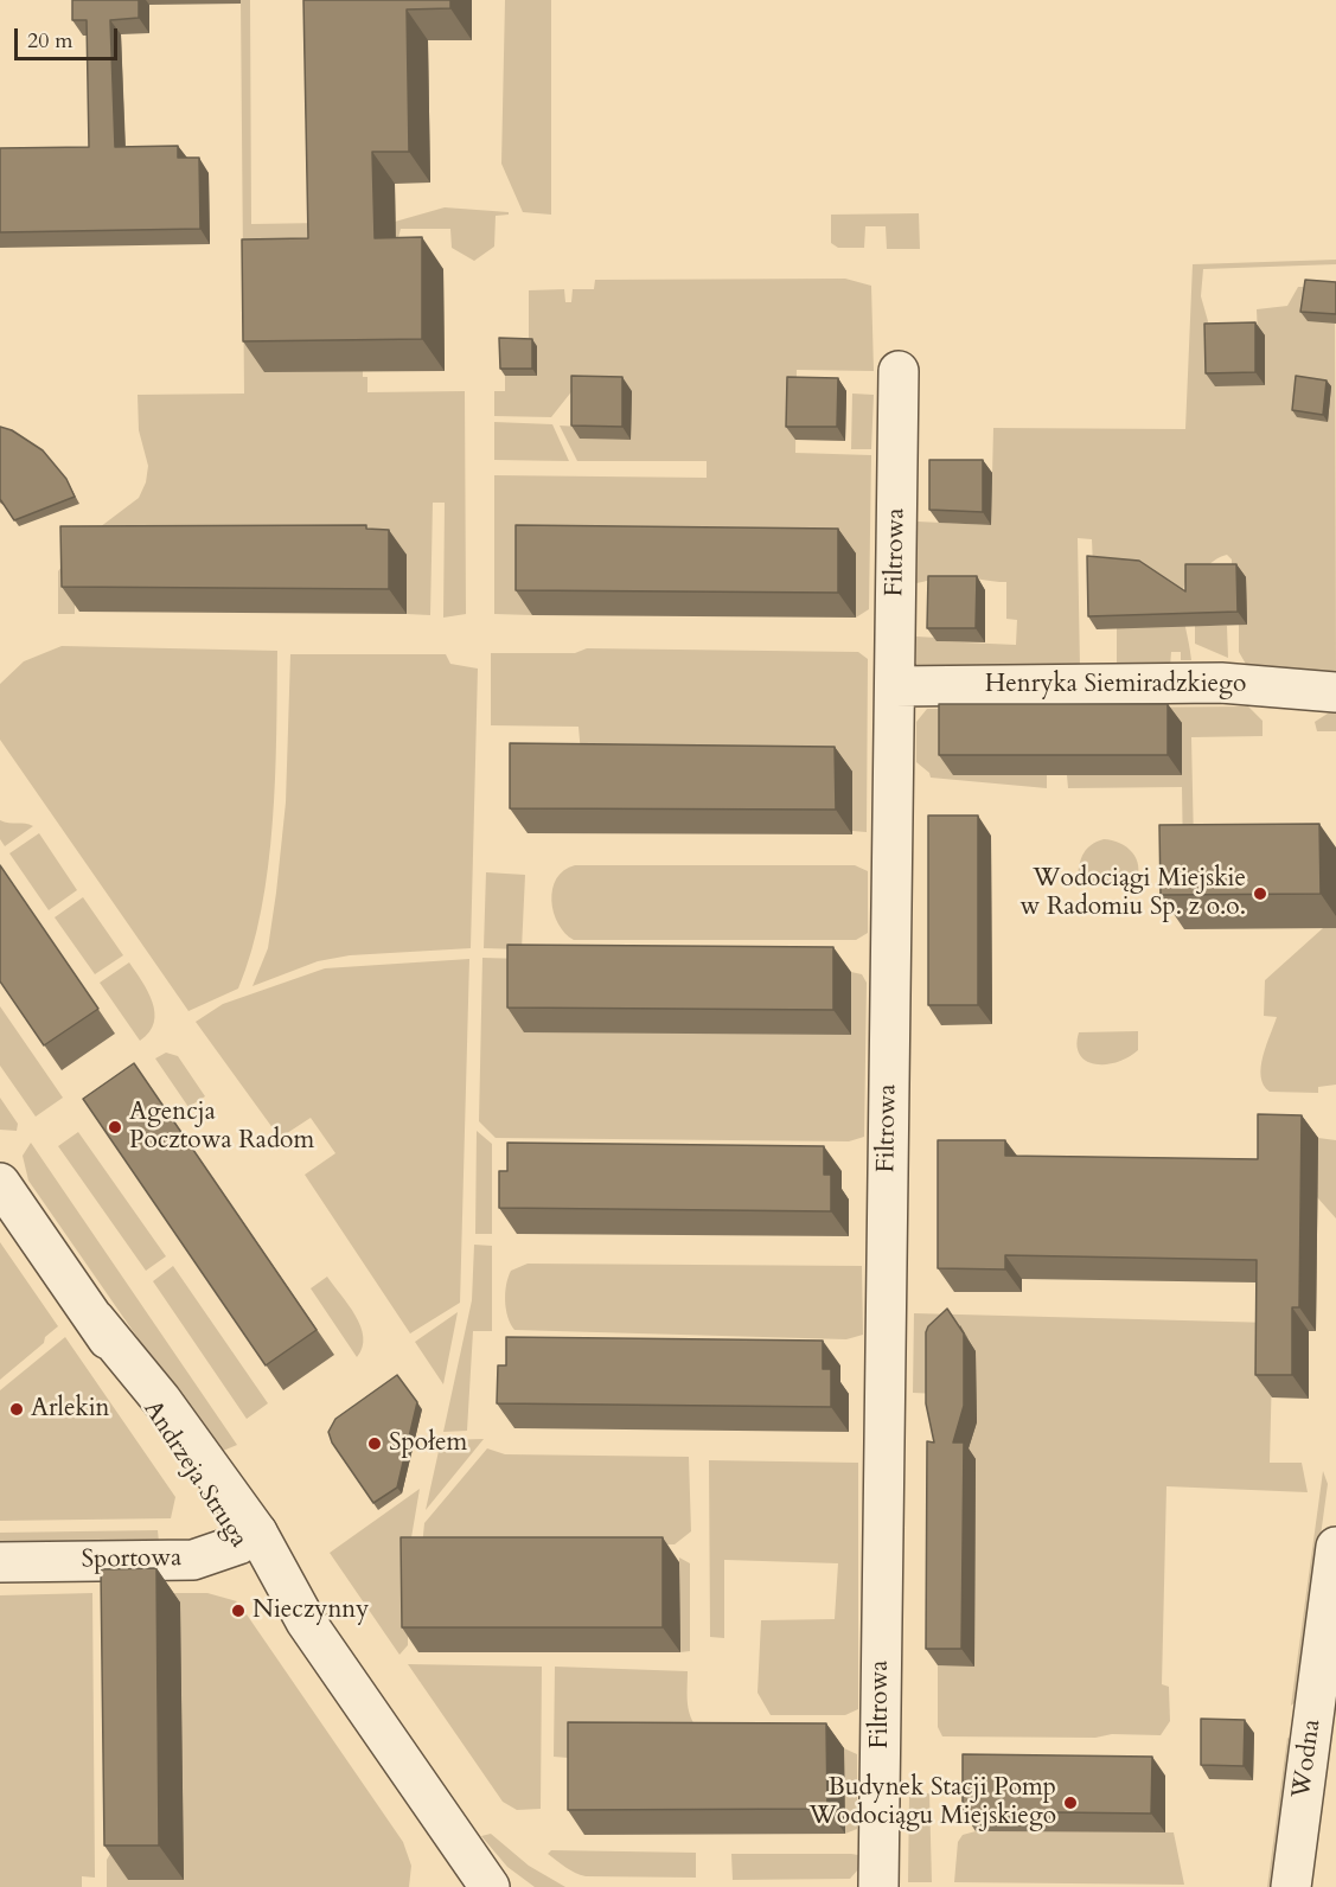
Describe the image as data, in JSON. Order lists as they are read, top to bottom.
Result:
{
  "streets": {
    "street": [
      "Filtrowa",
      "Henryka Siemiradzkiego",
      "Andrzeja Struga",
      "Sportowa",
      "Wodna"
    ]
  },
  "crossings": [
    ["Filtrowa", "Henryka Siemiradzkiego"],
    ["Andrzeja Struga", "Sportowa"]
  ],
  "places": [
    "Wodociągi Miejskie w Radomiu Sp. z o.o.",
    "Agencja Pocztowa Radom",
    "Arlekin",
    "Społem",
    "Nieczynny",
    "Budynek Stacji Pomp Wodociągu Miejskiego"
  ],
  "scale_bar": "20 m"
}
